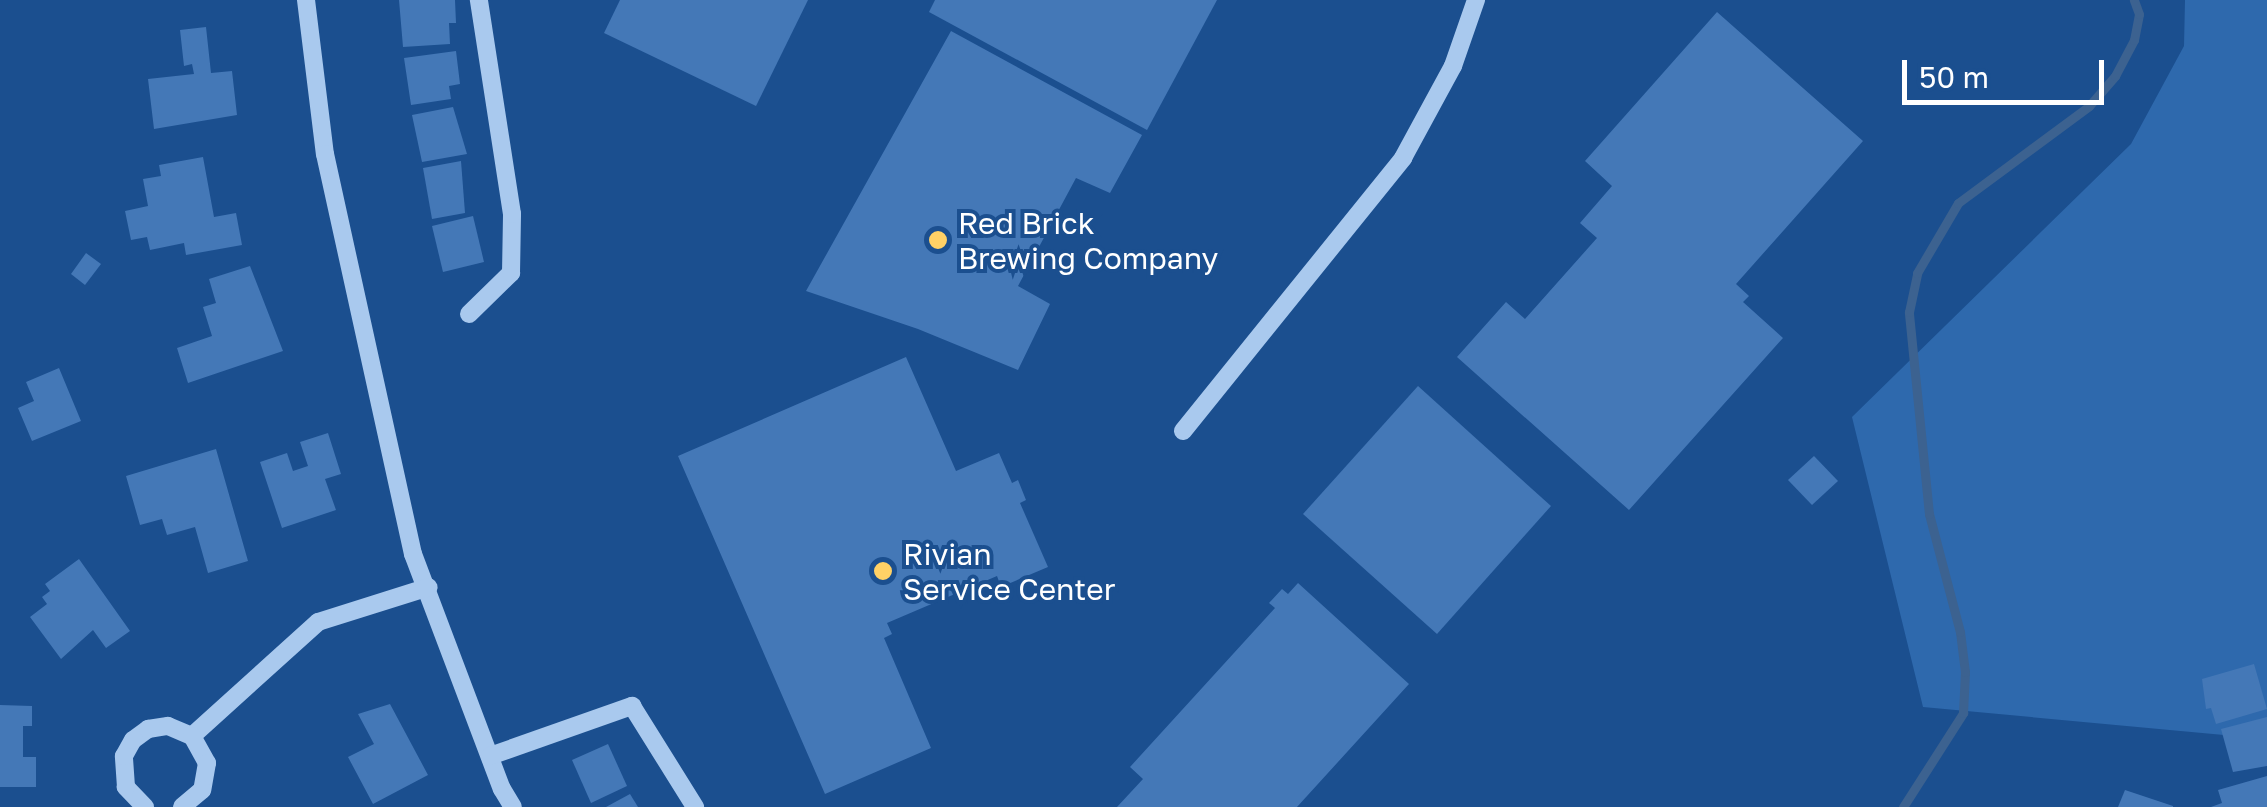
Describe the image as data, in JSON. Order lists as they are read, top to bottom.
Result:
{
  "places": ["Red Brick Brewing Company", "Rivian Service Center"],
  "scale_bar": "50 m"
}
